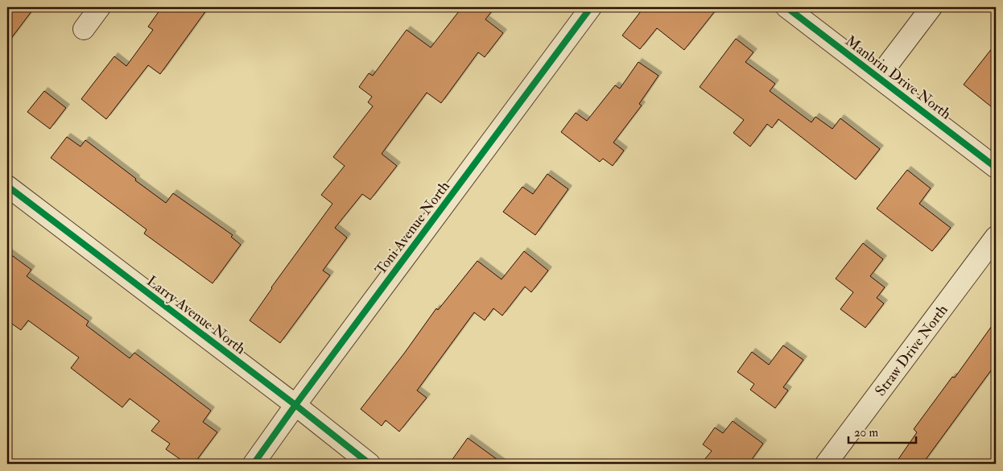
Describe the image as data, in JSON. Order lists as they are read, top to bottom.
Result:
{
  "streets": {
    "street": [
      "Manbrin Drive North",
      "Toni Avenue North",
      "Larry Avenue North",
      "Straw Drive North"
    ]
  },
  "crossings": [
    ["Toni Avenue North", "Larry Avenue North"]
  ],
  "scale_bar": "20 m"
}
